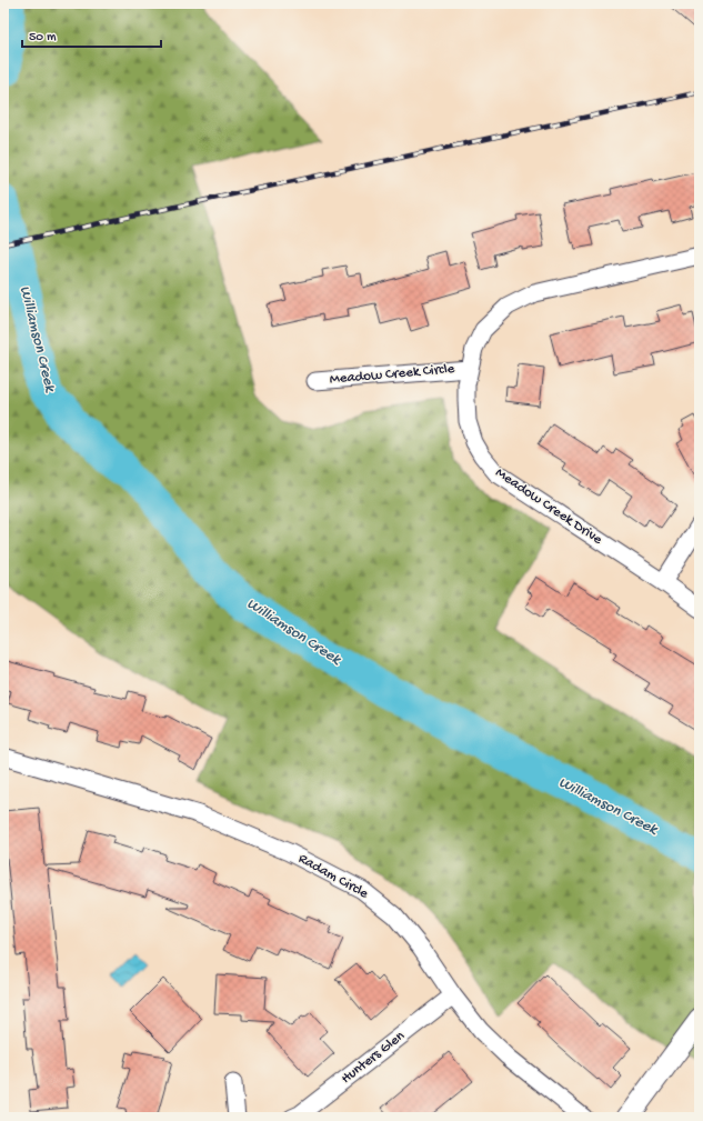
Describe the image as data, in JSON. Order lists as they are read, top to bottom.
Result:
{
  "streets": {
    "street": [
      "Meadow Creek Circle",
      "Meadow Creek Drive",
      "Radam Circle",
      "Hunters Glen"
    ]
  },
  "crossings": [
    ["Meadow Creek Circle", "Meadow Creek Drive"],
    ["Radam Circle", "Hunters Glen"]
  ],
  "water": ["Williamson Creek"],
  "scale_bar": "50 m"
}
